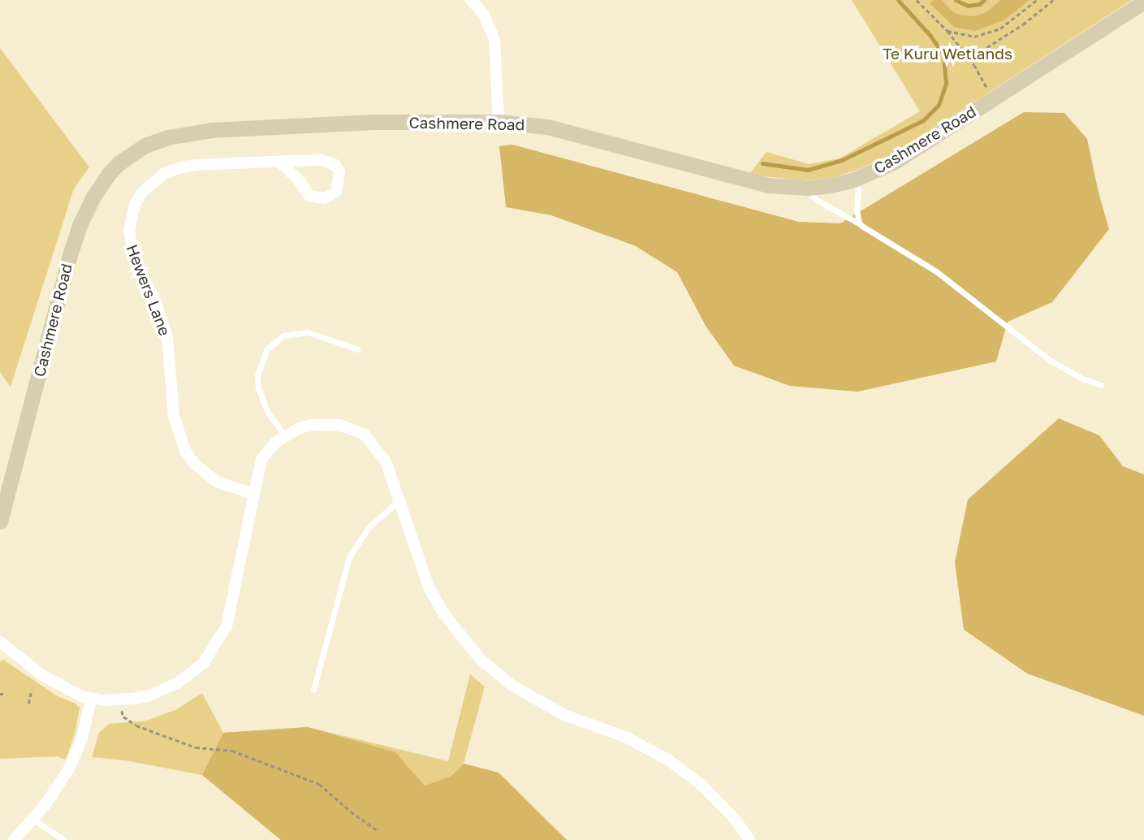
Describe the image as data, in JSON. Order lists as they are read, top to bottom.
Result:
{
  "streets": {
    "street": ["Cashmere Road", "Hewers Lane"]
  },
  "parks": ["Te Kuru Wetlands"]
}
